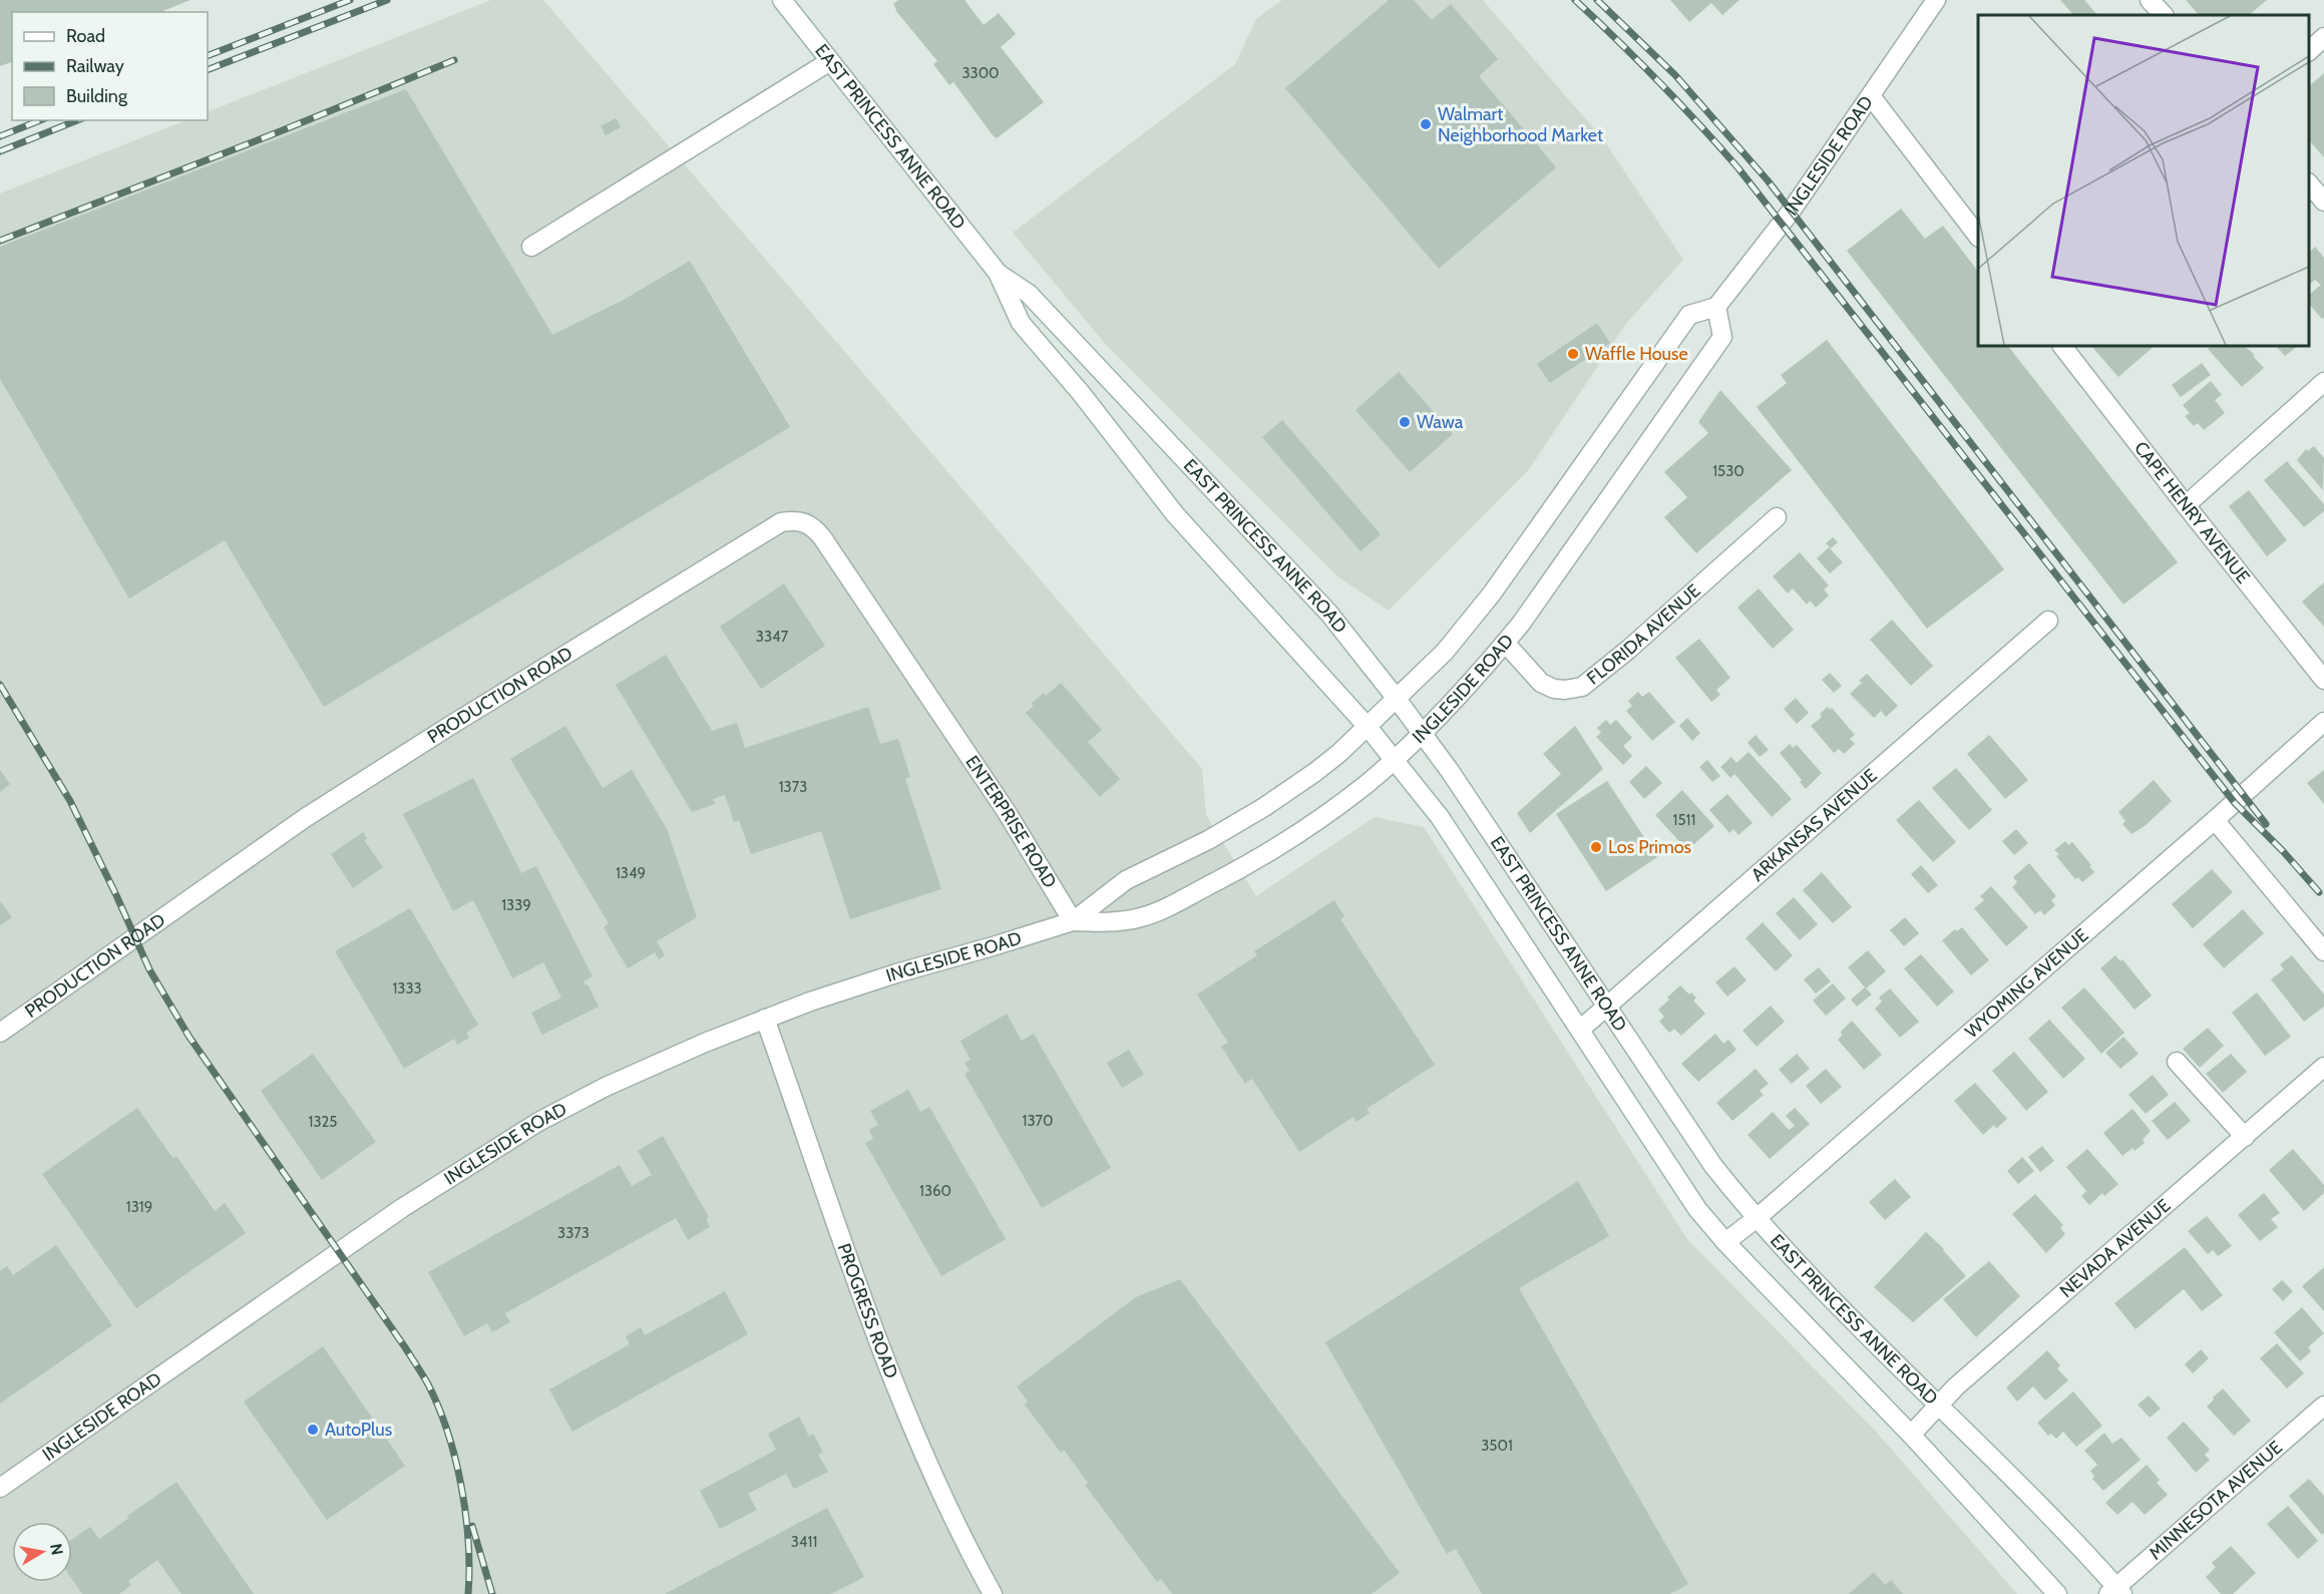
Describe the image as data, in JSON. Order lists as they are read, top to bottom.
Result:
{
  "streets": {
    "street": [
      "EAST PRINCESS ANNE ROAD",
      "INGLESIDE ROAD",
      "CAPE HENRY AVENUE",
      "FLORIDA AVENUE",
      "PRODUCTION ROAD",
      "ENTERPRISE ROAD",
      "ARKANSAS AVENUE",
      "WYOMING AVENUE",
      "NEVADA AVENUE",
      "PROGRESS ROAD",
      "MINNESOTA AVENUE"
    ]
  },
  "crossings": [
    ["EAST PRINCESS ANNE ROAD", "INGLESIDE ROAD"],
    ["EAST PRINCESS ANNE ROAD", "ARKANSAS AVENUE"],
    ["EAST PRINCESS ANNE ROAD", "WYOMING AVENUE"],
    ["EAST PRINCESS ANNE ROAD", "NEVADA AVENUE"],
    ["EAST PRINCESS ANNE ROAD", "MINNESOTA AVENUE"],
    ["INGLESIDE ROAD", "FLORIDA AVENUE"],
    ["INGLESIDE ROAD", "ENTERPRISE ROAD"],
    ["INGLESIDE ROAD", "PROGRESS ROAD"],
    ["PRODUCTION ROAD", "ENTERPRISE ROAD"]
  ],
  "places": [
    "Walmart Neighborhood Market",
    "Waffle House",
    "Wawa",
    "Los Primos",
    "AutoPlus"
  ],
  "house_numbers": [
    "3300",
    "1530",
    "3347",
    "1373",
    "1511",
    "1349",
    "1339",
    "1333",
    "1370",
    "1325",
    "1360",
    "1319",
    "3373",
    "3501",
    "3411"
  ],
  "legend": ["Road", "Railway", "Building"],
  "north": "right"
}
